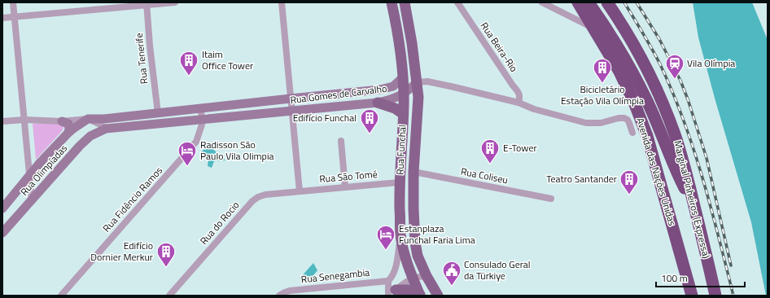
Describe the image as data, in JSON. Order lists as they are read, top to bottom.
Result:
{
  "streets": {
    "highway": ["Avenida das Nações Unidas", "Marginal Pinheiros (Expressa)"],
    "main road": ["Rua Funchal"],
    "street": [
      "Rua Beira-Rio",
      "Rua Tenerife",
      "Rua Gomes de Carvalho",
      "Rua Olimpíadas",
      "Rua Coliseu",
      "Rua São Tomé",
      "Rua Fidêncio Ramos",
      "Rua do Rocio",
      "Rua Senegambia"
    ]
  },
  "crossings": [
    ["Rua Tenerife", "Rua Gomes de Carvalho"],
    ["Rua Gomes de Carvalho", "Rua Funchal"],
    ["Rua Gomes de Carvalho", "Rua Olimpíadas"],
    ["Rua Gomes de Carvalho", "Rua Fidêncio Ramos"],
    ["Rua Funchal", "Rua Coliseu"],
    ["Rua Funchal", "Rua São Tomé"],
    ["Rua Funchal", "Rua Senegambia"],
    ["Rua São Tomé", "Rua do Rocio"]
  ],
  "places": {
    "building": [
      "Itaim Office Tower",
      "Bicicletário Estação Vila Olímpia",
      "Edifício Funchal",
      "E-Tower",
      "Teatro Santander",
      "Edifício Dornier Merkur"
    ],
    "station": ["Vila Olímpia"],
    "hotel": ["Radisson São Paulo Vila Olimpia", "Estanplaza Funchal Faria Lima"],
    "public building": ["Consulado Geral da Türkiye"]
  },
  "scale_bar": "100 m"
}
